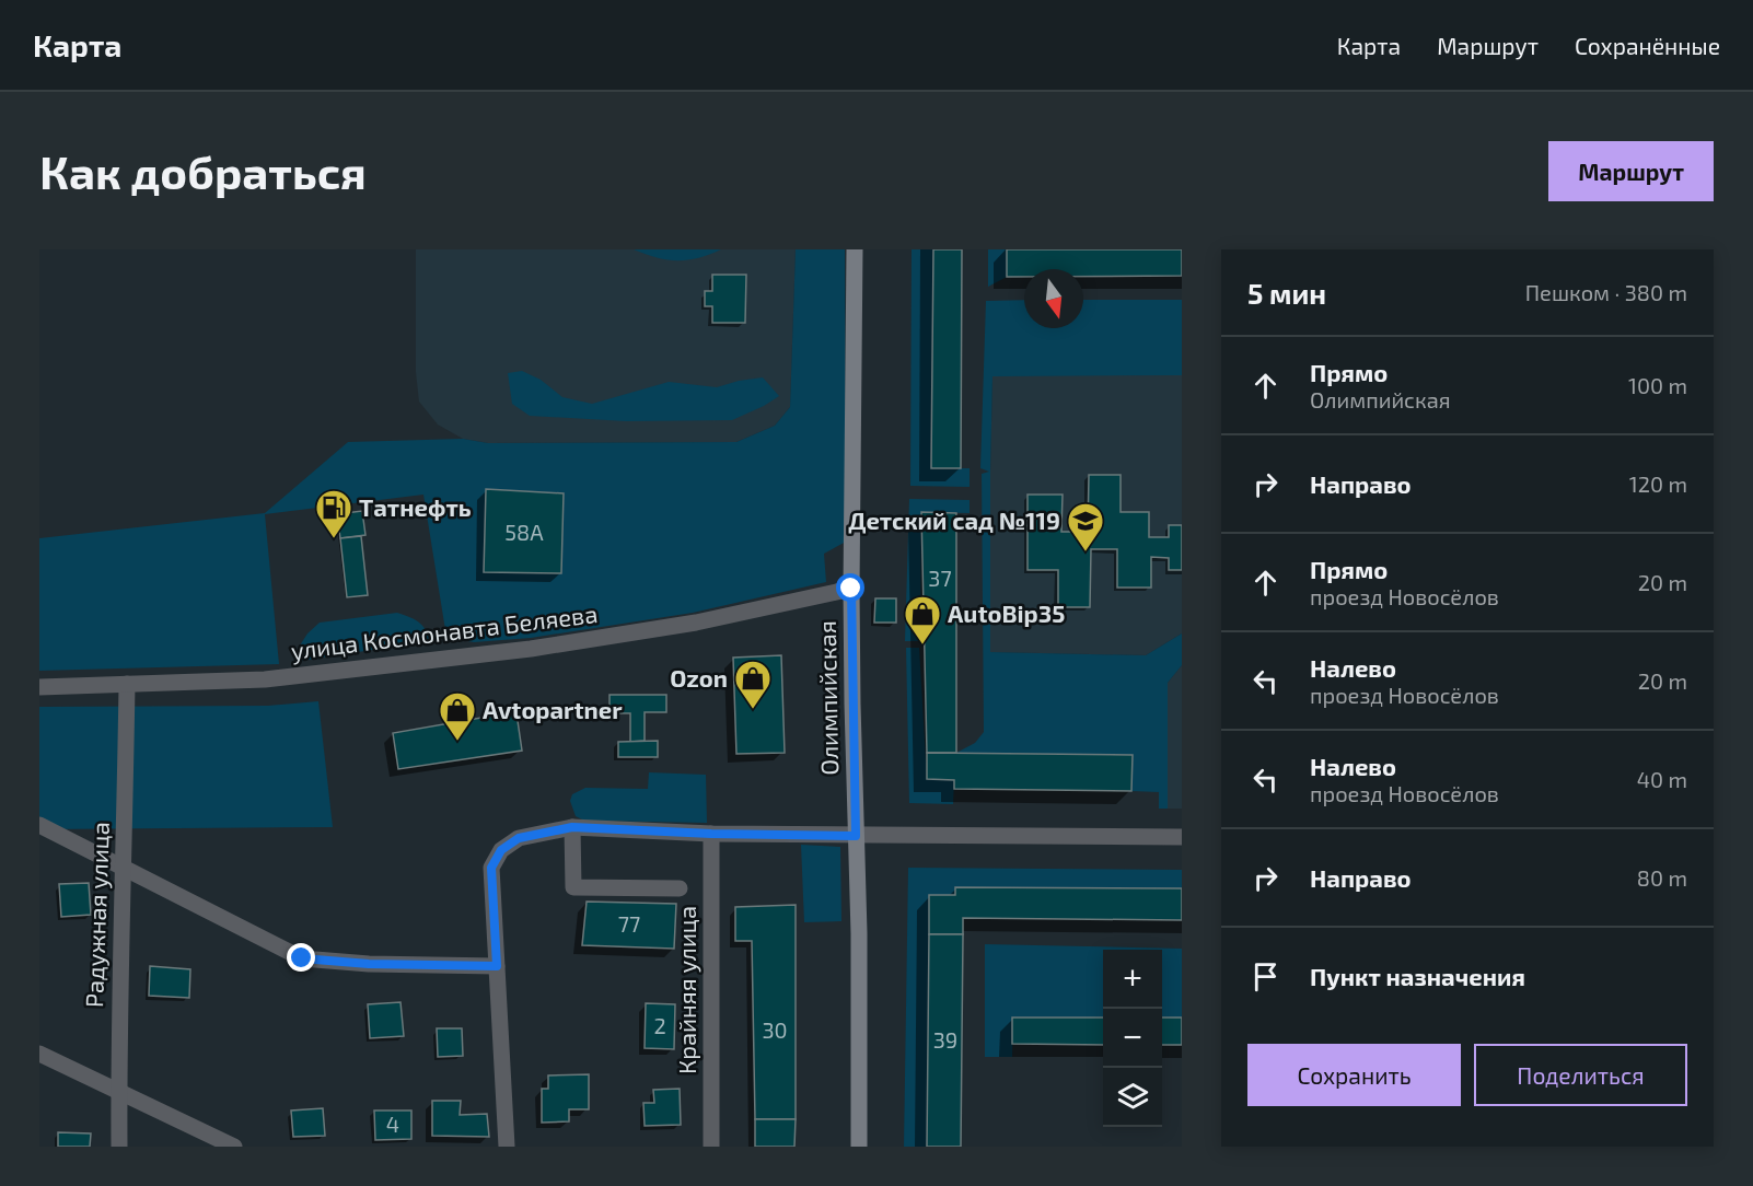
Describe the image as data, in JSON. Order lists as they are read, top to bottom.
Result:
{
  "streets": {
    "main road": ["Олимпийская"],
    "street": ["улица Космонавта Беляева", "Радужная улица", "Крайняя улица"]
  },
  "crossings": [
    ["улица Космонавта Беляева", "Олимпийская"],
    ["улица Космонавта Беляева", "Радужная улица"]
  ],
  "places": {
    "fuel station": ["Татнефть"],
    "school or university": ["Детский сад №119"],
    "shop": ["AutoBip35", "Ozon", "Avtopartner"]
  },
  "house_numbers": [
    "58А",
    "37",
    "77",
    "2",
    "30",
    "39",
    "4"
  ],
  "north": "bottom",
  "page": {
    "header": "Карта",
    "nav": ["Карта", "Маршрут", "Сохранённые"],
    "buttons": [
      "Маршрут",
      ["Сохранить", "Поделиться"]
    ],
    "title": "Как добраться",
    "heading": ["5 мин", "Пешком · 380 m"],
    "list": [
      ["Прямо", "Олимпийская", "100 m"],
      ["Направо", "120 m"],
      ["Прямо", "проезд Новосёлов", "20 m"],
      ["Налево", "проезд Новосёлов", "20 m"],
      ["Налево", "проезд Новосёлов", "40 m"],
      ["Направо", "80 m"],
      "Пункт назначения"
    ],
    "map_buttons": ["+", "−"]
  }
}
